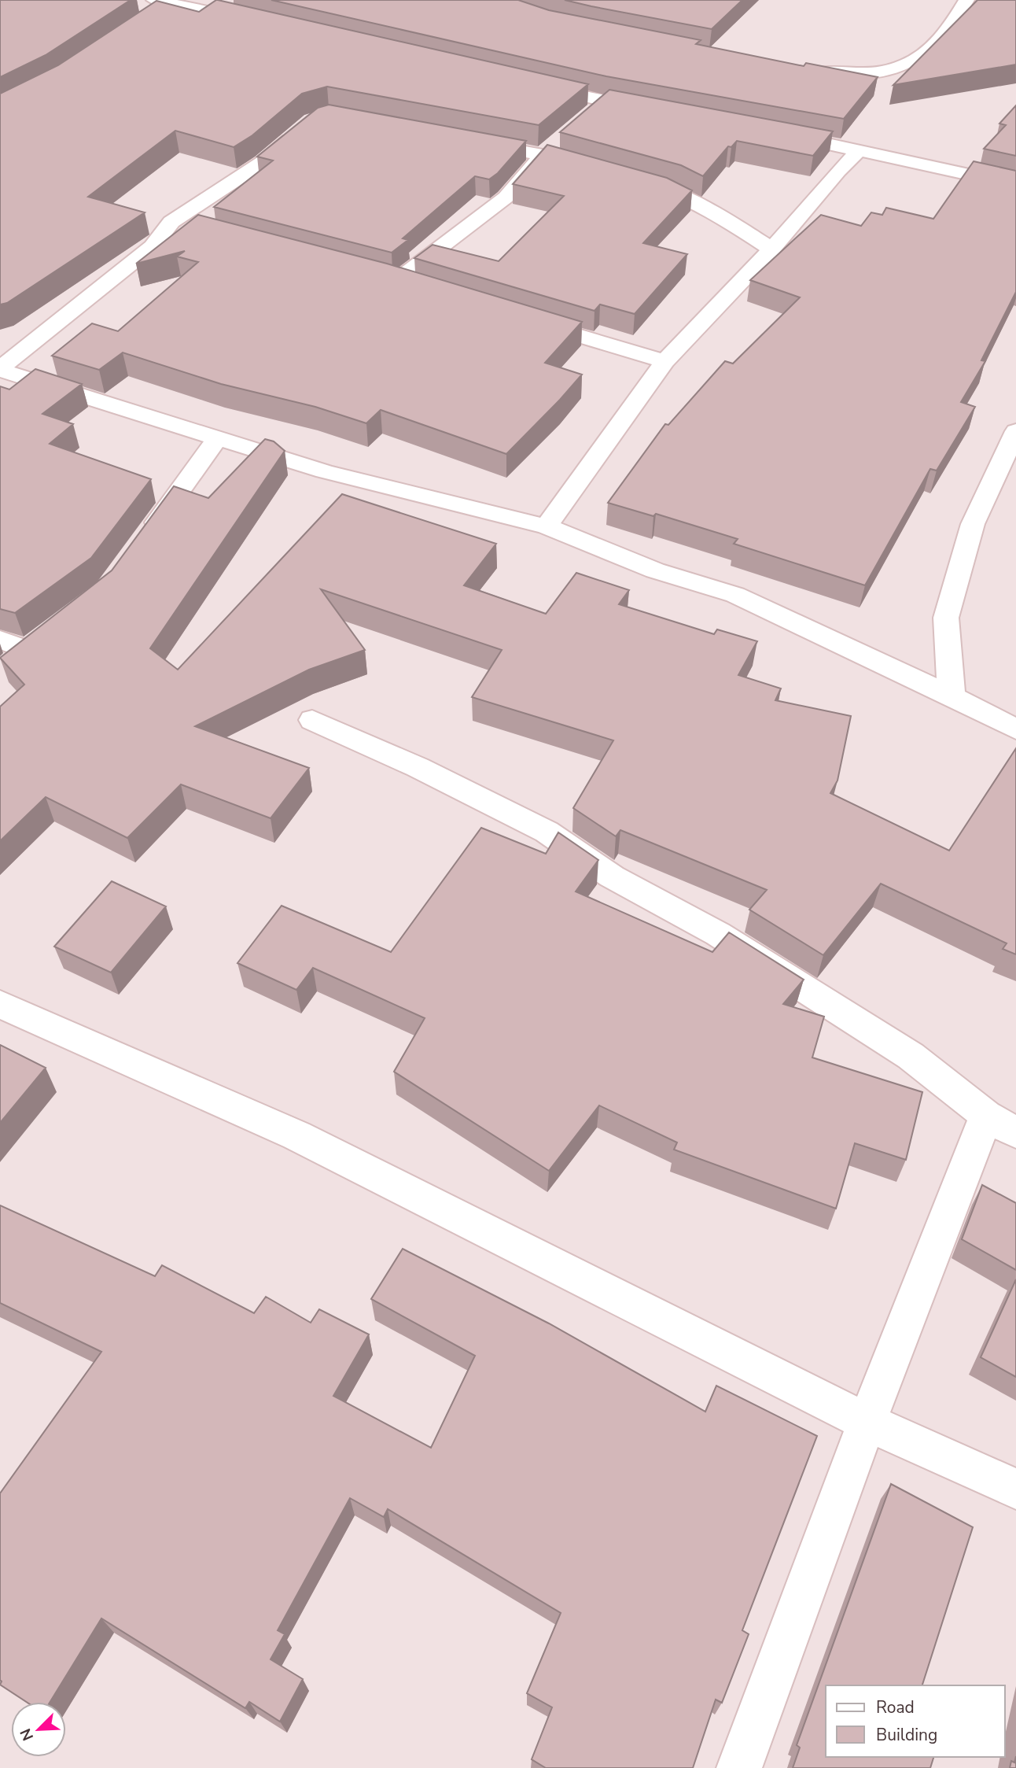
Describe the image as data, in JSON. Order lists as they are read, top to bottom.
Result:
{
  "legend": ["Road", "Building"],
  "north": "bottom left"
}
